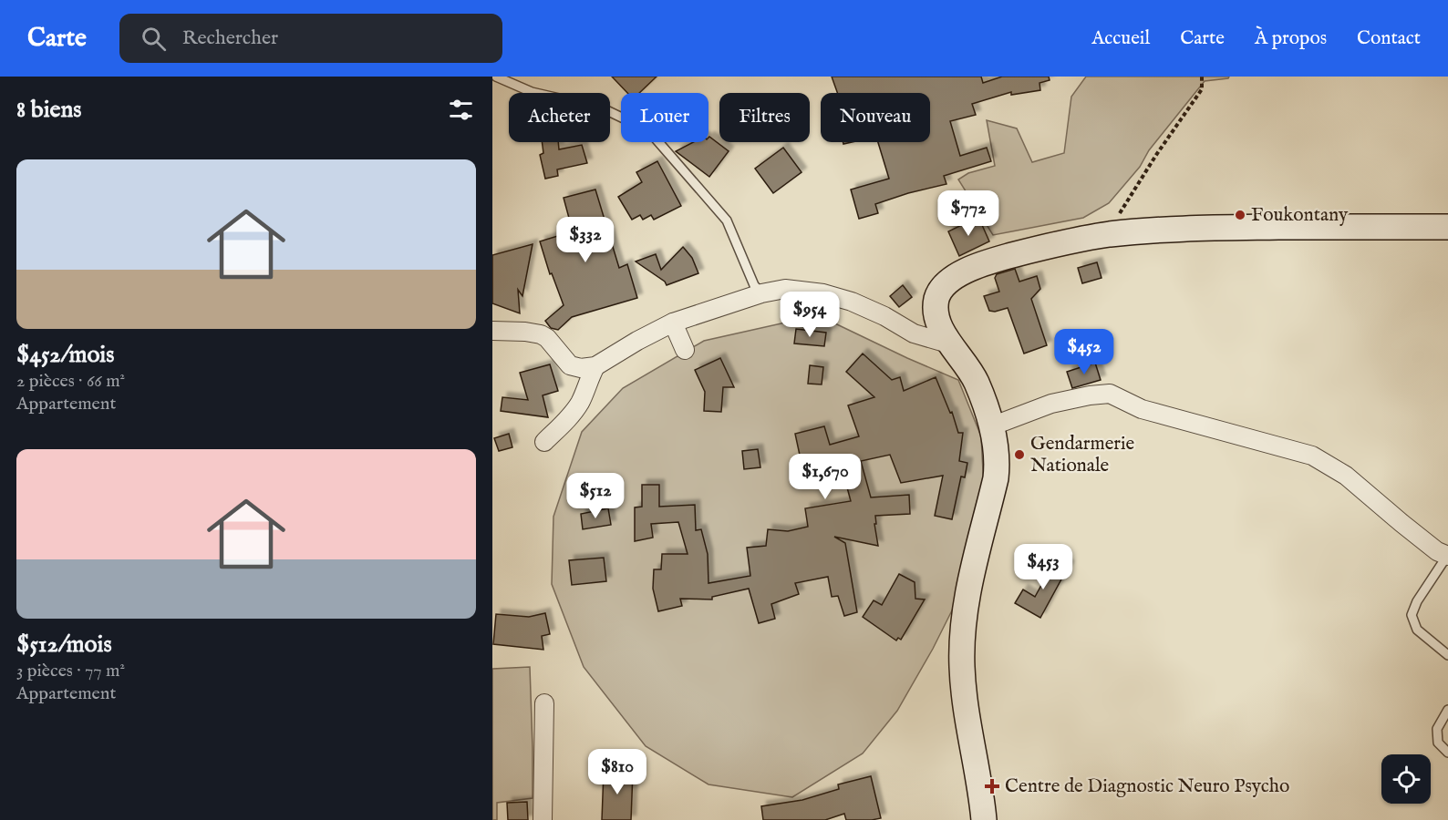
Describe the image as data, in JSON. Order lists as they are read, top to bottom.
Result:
{
  "places": {
    "other": ["Foukontany", "Gendarmerie Nationale"],
    "health": ["Centre de Diagnostic Neuro Psycho"]
  },
  "page": {
    "header": "Carte",
    "search": "Rechercher",
    "nav": [
      "Accueil",
      "Carte",
      "À propos",
      "Contact"
    ],
    "heading": "8 biens",
    "chip": [
      "Acheter",
      "Louer",
      "Filtres",
      "Nouveau"
    ],
    "list": [
      {
        "name": "$452/mois",
        "note": "2 pièces · 66 m² · Appartement"
      },
      {
        "name": "$512/mois",
        "note": "3 pièces · 77 m² · Appartement"
      }
    ],
    "price": [
      "$772",
      "$332",
      "$954",
      "$452",
      "$1,670",
      "$512",
      "$453",
      "$810"
    ]
  }
}
